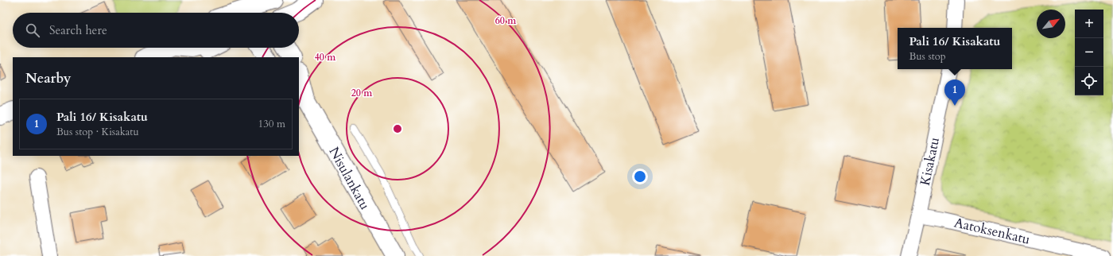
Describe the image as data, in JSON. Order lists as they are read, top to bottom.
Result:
{
  "streets": {
    "main road": ["Nisulankatu"],
    "street": ["Kisakatu", "Aatoksenkatu"]
  },
  "crossings": [
    ["Kisakatu", "Aatoksenkatu"]
  ],
  "north": "top right",
  "page": {
    "map_buttons": ["+", "−"],
    "search": "Search here",
    "popup": ["Pali 16/ Kisakatu", "Bus stop"],
    "heading": "Nearby",
    "pins": "1",
    "list": [
      {
        "mark": "1",
        "name": "Pali 16/ Kisakatu",
        "note": "Bus stop · Kisakatu",
        "value": "130 m"
      }
    ]
  },
  "rings": ["60 m", "40 m", "20 m"]
}
